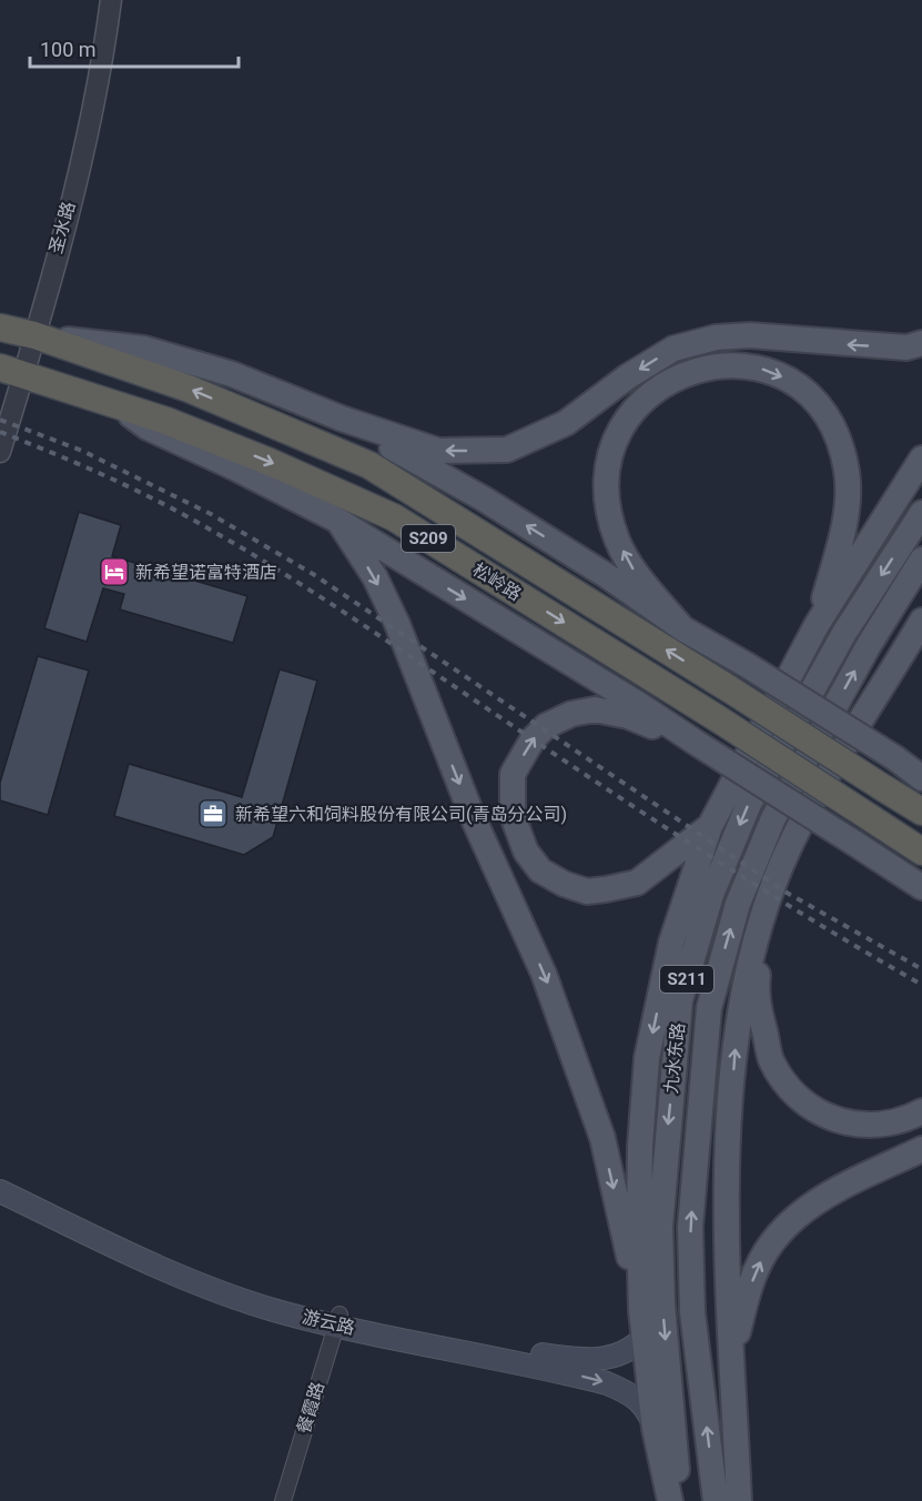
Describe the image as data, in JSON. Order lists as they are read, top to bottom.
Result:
{
  "streets": {
    "highway": ["S209", "松岭路"],
    "main road": ["S211", "九水东路", "游云路"],
    "street": ["圣水路", "餐霞路"]
  },
  "crossings": [
    ["圣水路", "松岭路"],
    ["游云路", "餐霞路"]
  ],
  "places": {
    "hotel": ["新希望诺富特酒店"],
    "office": ["新希望六和饲料股份有限公司(青岛分公司)"]
  },
  "scale_bar": "100 m"
}
